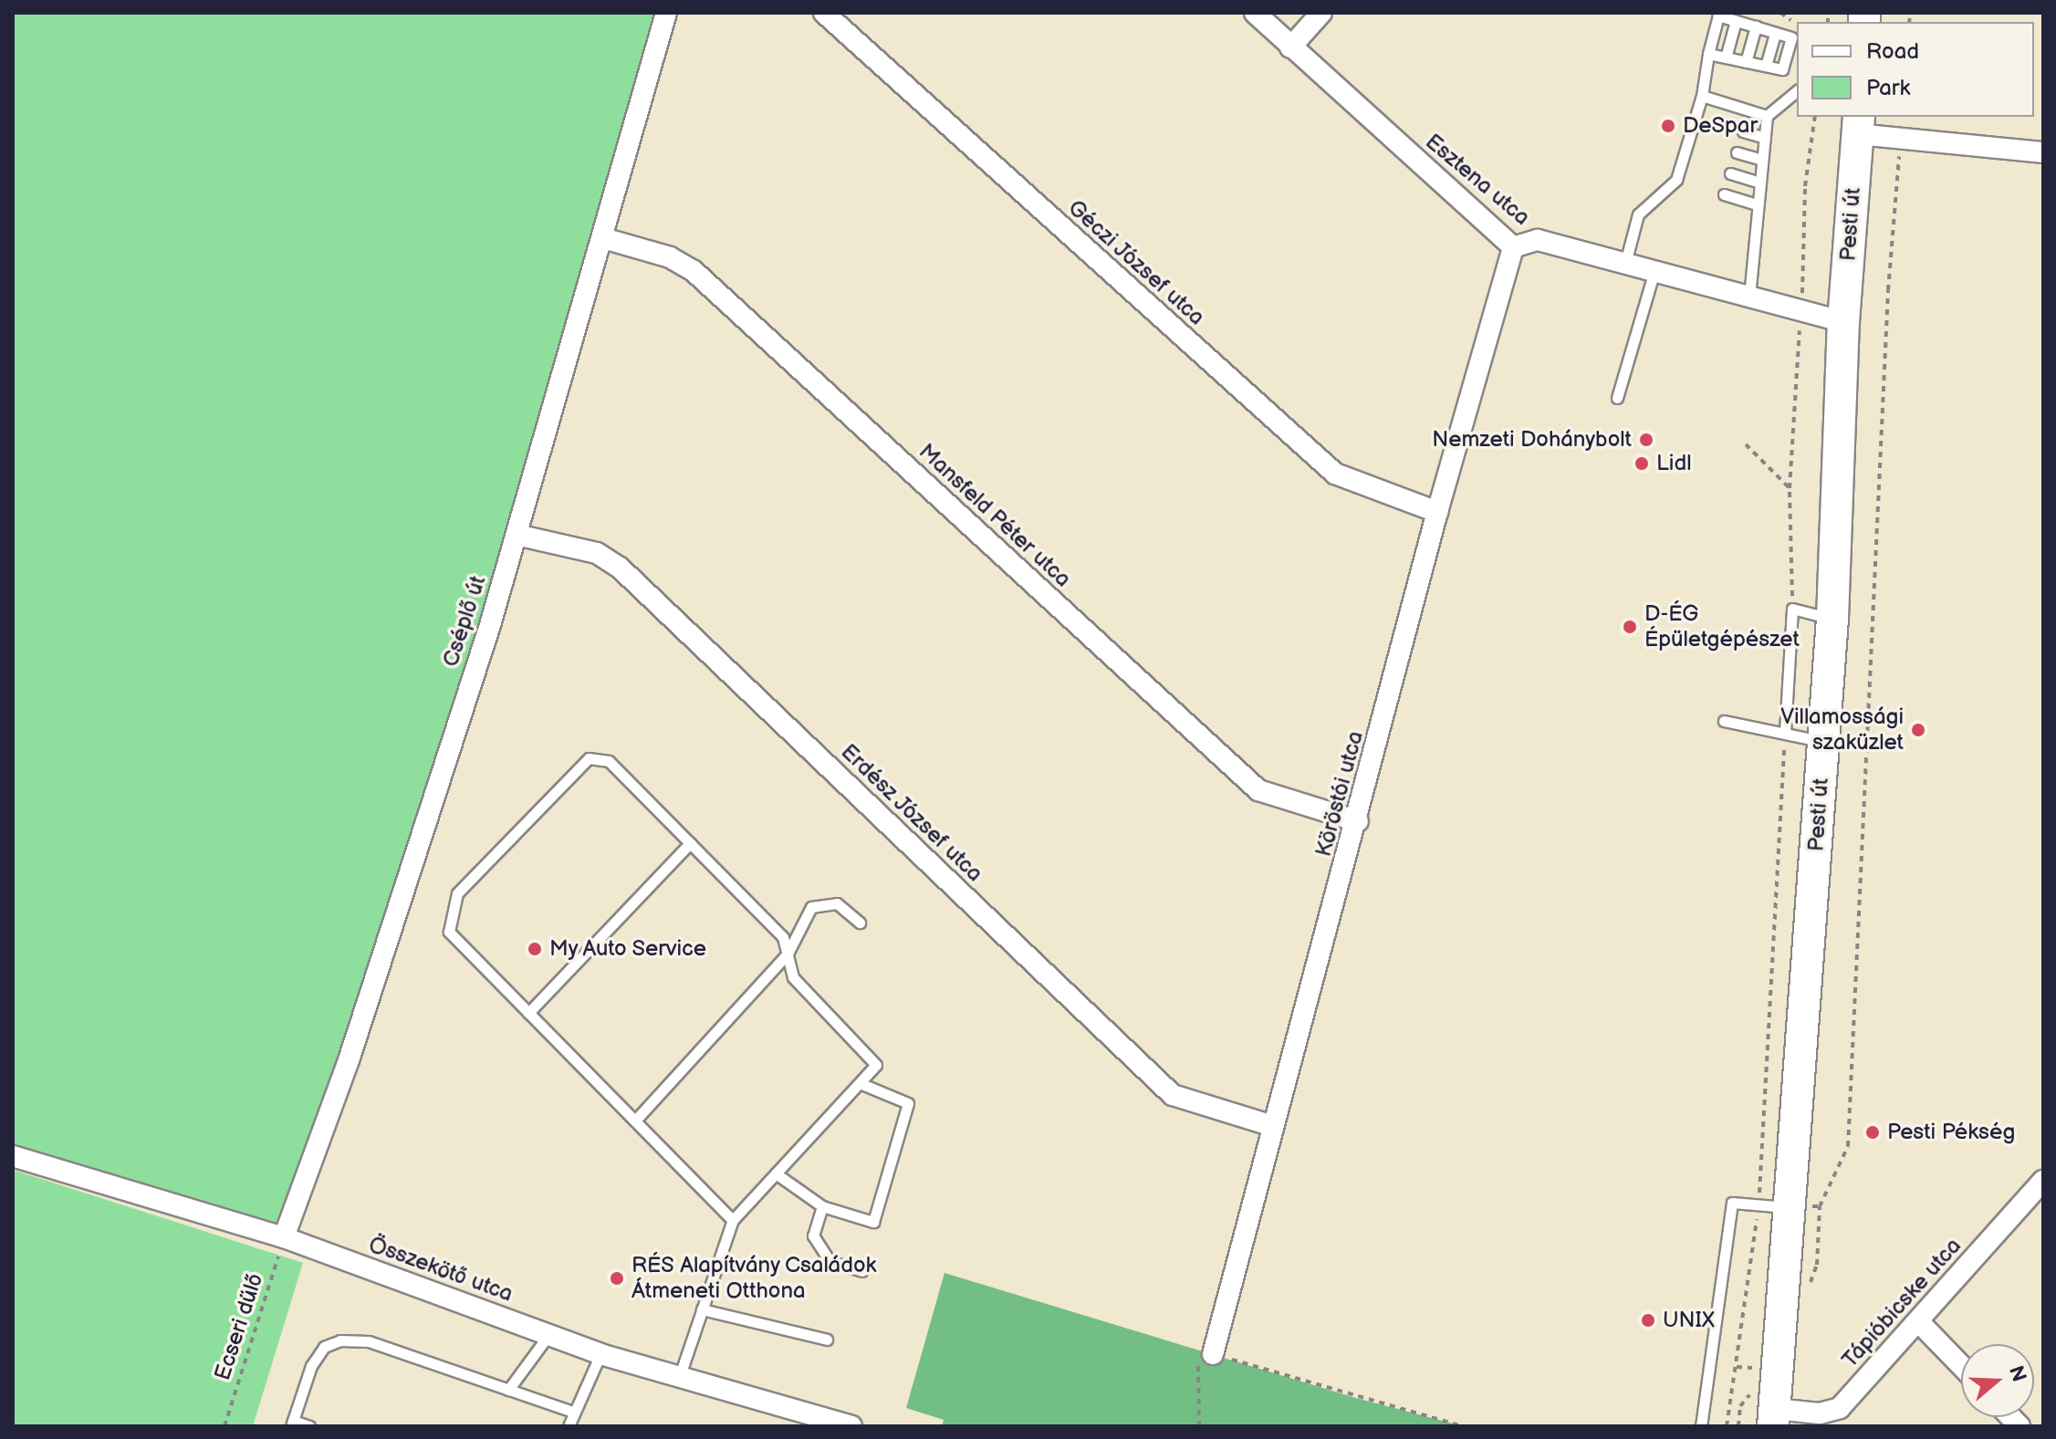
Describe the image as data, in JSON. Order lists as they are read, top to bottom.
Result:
{
  "streets": {
    "main road": ["Pesti út"],
    "street": [
      "Esztena utca",
      "Géczi József utca",
      "Mansfeld Péter utca",
      "Cséplő út",
      "Köröstói utca",
      "Erdész József utca",
      "Összekötő utca",
      "Tápióbicske utca"
    ],
    "path": ["Ecseri dűlő"]
  },
  "crossings": [
    ["Esztena utca", "Pesti út"],
    ["Esztena utca", "Köröstói utca"],
    ["Pesti út", "Tápióbicske utca"],
    ["Géczi József utca", "Köröstói utca"],
    ["Mansfeld Péter utca", "Cséplő út"],
    ["Mansfeld Péter utca", "Köröstói utca"],
    ["Cséplő út", "Erdész József utca"],
    ["Cséplő út", "Összekötő utca"],
    ["Cséplő út", "Ecseri dűlő"],
    ["Köröstói utca", "Erdész József utca"],
    ["Összekötő utca", "Ecseri dűlő"]
  ],
  "places": [
    "DeSpar",
    "Nemzeti Dohánybolt",
    "Lidl",
    "D-ÉG Épületgépészet",
    "Villamossági szaküzlet",
    "My Auto Service",
    "Pesti Pékség",
    "RÉS Alapítvány Családok Átmeneti Otthona",
    "UNIX"
  ],
  "legend": ["Road", "Park"],
  "north": "right"
}
